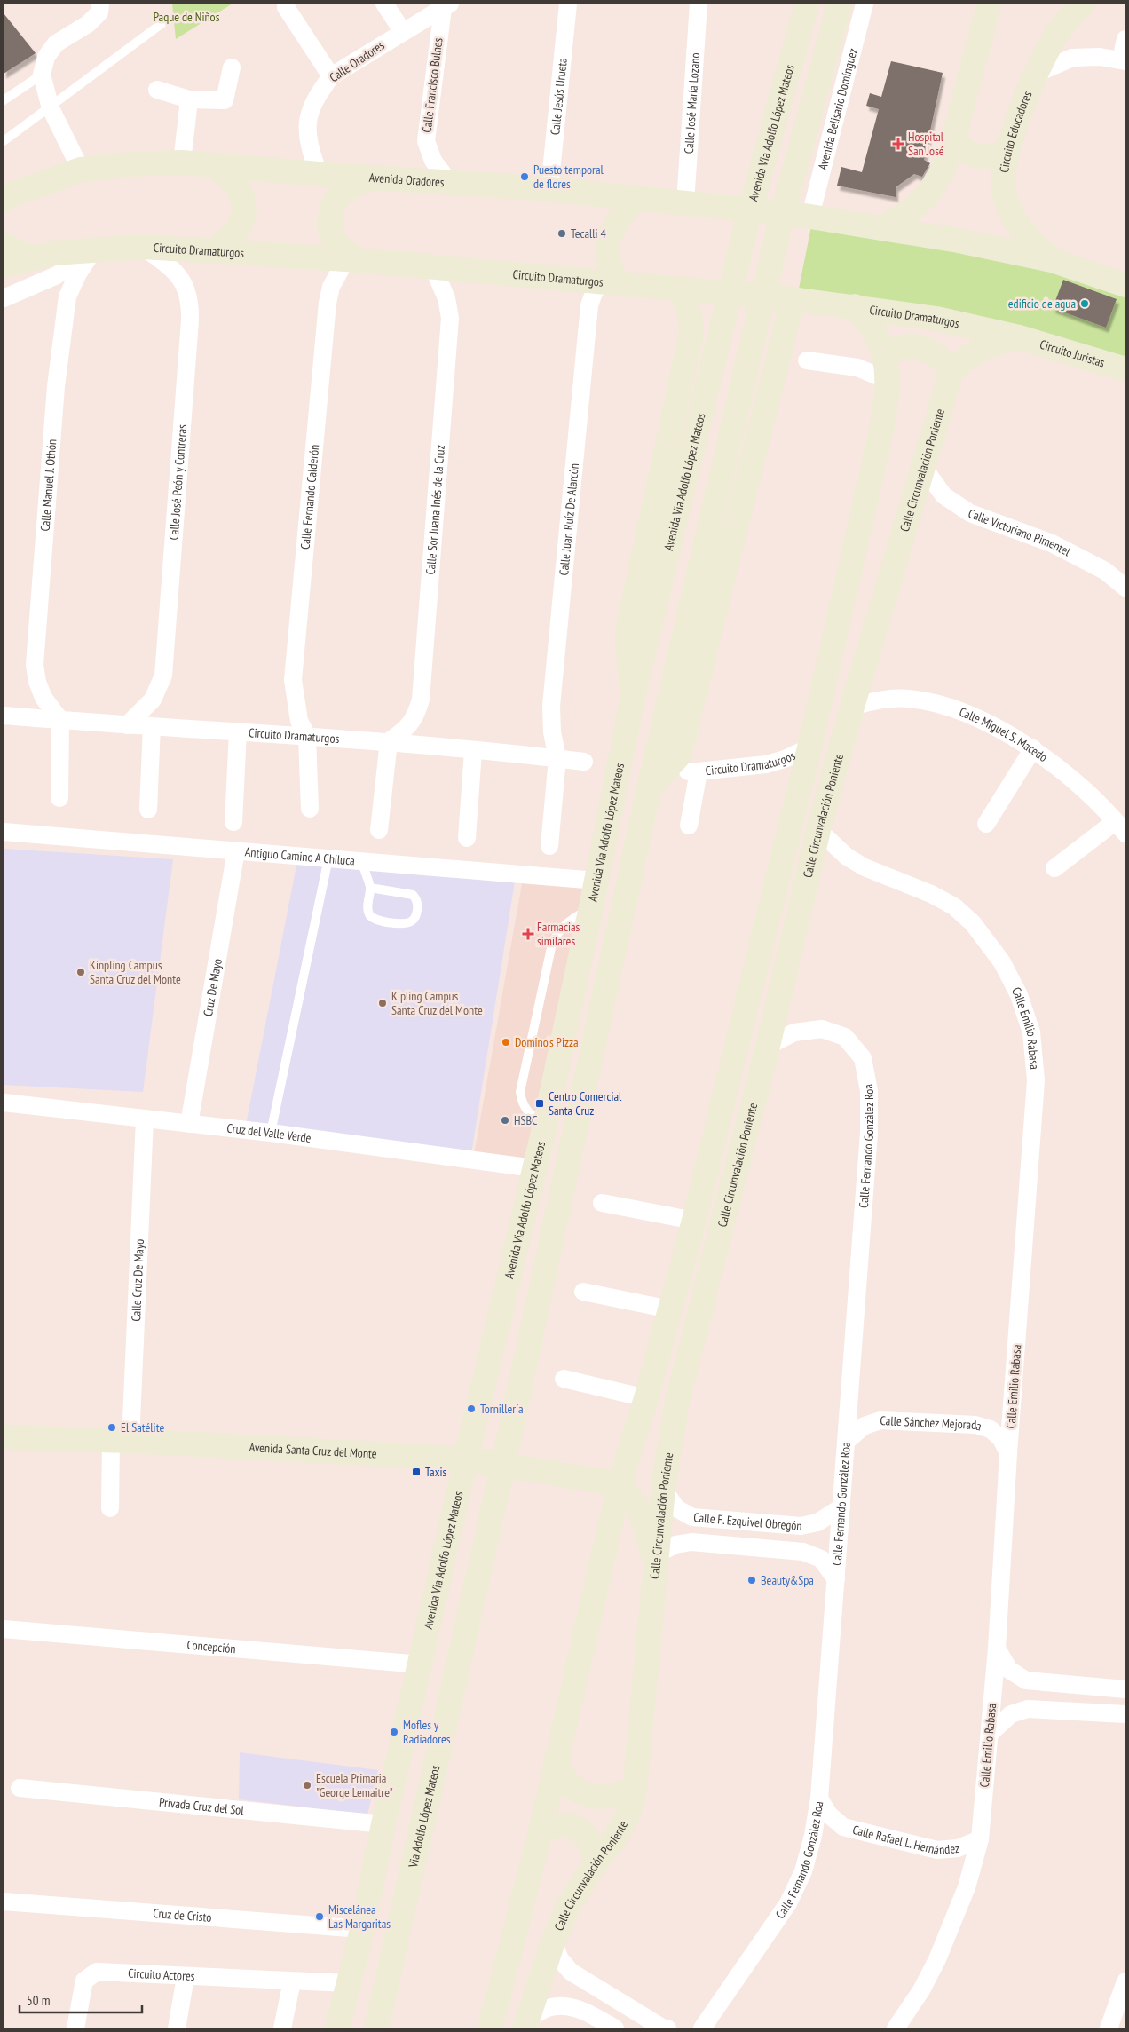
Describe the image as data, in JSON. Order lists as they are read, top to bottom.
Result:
{
  "streets": {
    "main road": [
      "Circuito Educadores",
      "Avenida Via Adolfo López Mateos",
      "Avenida Oradores",
      "Circuito Dramaturgos",
      "Circuito Juristas",
      "Calle Circunvalación Poniente",
      "Avenida Santa Cruz del Monte",
      "Via Adolfo López Mateos"
    ],
    "street": [
      "Calle Oradores",
      "Calle Francisco Bulnes",
      "Calle Jesús Urueta",
      "Calle José María Lozano",
      "Avenida Belisario Domínguez",
      "Calle José Peón y Contreras",
      "Calle Manuel J. Othón",
      "Calle Fernando Calderón",
      "Calle Sor Juana Inés de la Cruz",
      "Calle Juan Ruíz De Alarcón",
      "Calle Victoriano Pimentel",
      "Calle Miguel S. Macedo",
      "Antiguo Camino A Chiluca",
      "Cruz De Mayo",
      "Calle Emilio Rabasa",
      "Cruz del Valle Verde",
      "Calle Fernando González Roa",
      "Calle Cruz De Mayo",
      "Calle Sánchez Mejorada",
      "Calle F. Ezquivel Obregón",
      "Concepción",
      "Privada Cruz del Sol",
      "Calle Rafael L. Hernández",
      "Cruz de Cristo",
      "Circuito Actores"
    ]
  },
  "crossings": [
    ["Calle Oradores", "Calle Francisco Bulnes"],
    ["Calle Oradores", "Avenida Oradores"],
    ["Calle Francisco Bulnes", "Avenida Oradores"],
    ["Calle Jesús Urueta", "Avenida Oradores"],
    ["Calle José María Lozano", "Avenida Oradores"],
    ["Avenida Belisario Domínguez", "Circuito Educadores"],
    ["Avenida Belisario Domínguez", "Avenida Oradores"],
    ["Circuito Educadores", "Avenida Oradores"],
    ["Avenida Via Adolfo López Mateos", "Antiguo Camino A Chiluca"],
    ["Avenida Via Adolfo López Mateos", "Cruz del Valle Verde"],
    ["Avenida Via Adolfo López Mateos", "Avenida Santa Cruz del Monte"],
    ["Avenida Via Adolfo López Mateos", "Concepción"],
    ["Avenida Via Adolfo López Mateos", "Privada Cruz del Sol"],
    ["Avenida Via Adolfo López Mateos", "Cruz de Cristo"],
    ["Avenida Via Adolfo López Mateos", "Circuito Actores"],
    ["Circuito Dramaturgos", "Circuito Juristas"],
    ["Circuito Dramaturgos", "Calle José Peón y Contreras"],
    ["Circuito Dramaturgos", "Calle Manuel J. Othón"],
    ["Circuito Dramaturgos", "Calle Fernando Calderón"],
    ["Circuito Dramaturgos", "Calle Sor Juana Inés de la Cruz"],
    ["Circuito Dramaturgos", "Calle Juan Ruíz De Alarcón"],
    ["Calle Circunvalación Poniente", "Calle Victoriano Pimentel"],
    ["Calle Circunvalación Poniente", "Calle Miguel S. Macedo"],
    ["Calle Circunvalación Poniente", "Calle Emilio Rabasa"],
    ["Calle Circunvalación Poniente", "Calle Fernando González Roa"],
    ["Calle Circunvalación Poniente", "Calle F. Ezquivel Obregón"],
    ["Antiguo Camino A Chiluca", "Cruz De Mayo"],
    ["Cruz De Mayo", "Cruz del Valle Verde"],
    ["Calle Emilio Rabasa", "Calle Sánchez Mejorada"],
    ["Calle Emilio Rabasa", "Calle Rafael L. Hernández"],
    ["Cruz del Valle Verde", "Calle Cruz De Mayo"],
    ["Calle Fernando González Roa", "Calle Sánchez Mejorada"],
    ["Calle Fernando González Roa", "Calle F. Ezquivel Obregón"],
    ["Calle Fernando González Roa", "Calle Rafael L. Hernández"],
    ["Calle Cruz De Mayo", "Avenida Santa Cruz del Monte"],
    ["Avenida Santa Cruz del Monte", "Via Adolfo López Mateos"]
  ],
  "parks": ["Paque de Niños"],
  "places": {
    "health": ["Hospital San José", "Farmacias similares"],
    "other": [
      "Puesto temporal de flores",
      "Tecalli 4",
      "edificio de agua",
      "Kinpling Campus Santa Cruz del Monte",
      "Kipling Campus Santa Cruz del Monte",
      "Domino's Pizza",
      "HSBC",
      "Tornillería",
      "El Satélite",
      "Beauty&Spa",
      "Mofles y Radiadores",
      "Escuela Primaria \"George Lemaitre\"",
      "Miscelánea Las Margaritas"
    ],
    "transit": ["Centro Comercial Santa Cruz", "Taxis"]
  },
  "scale_bar": "50 m"
}
